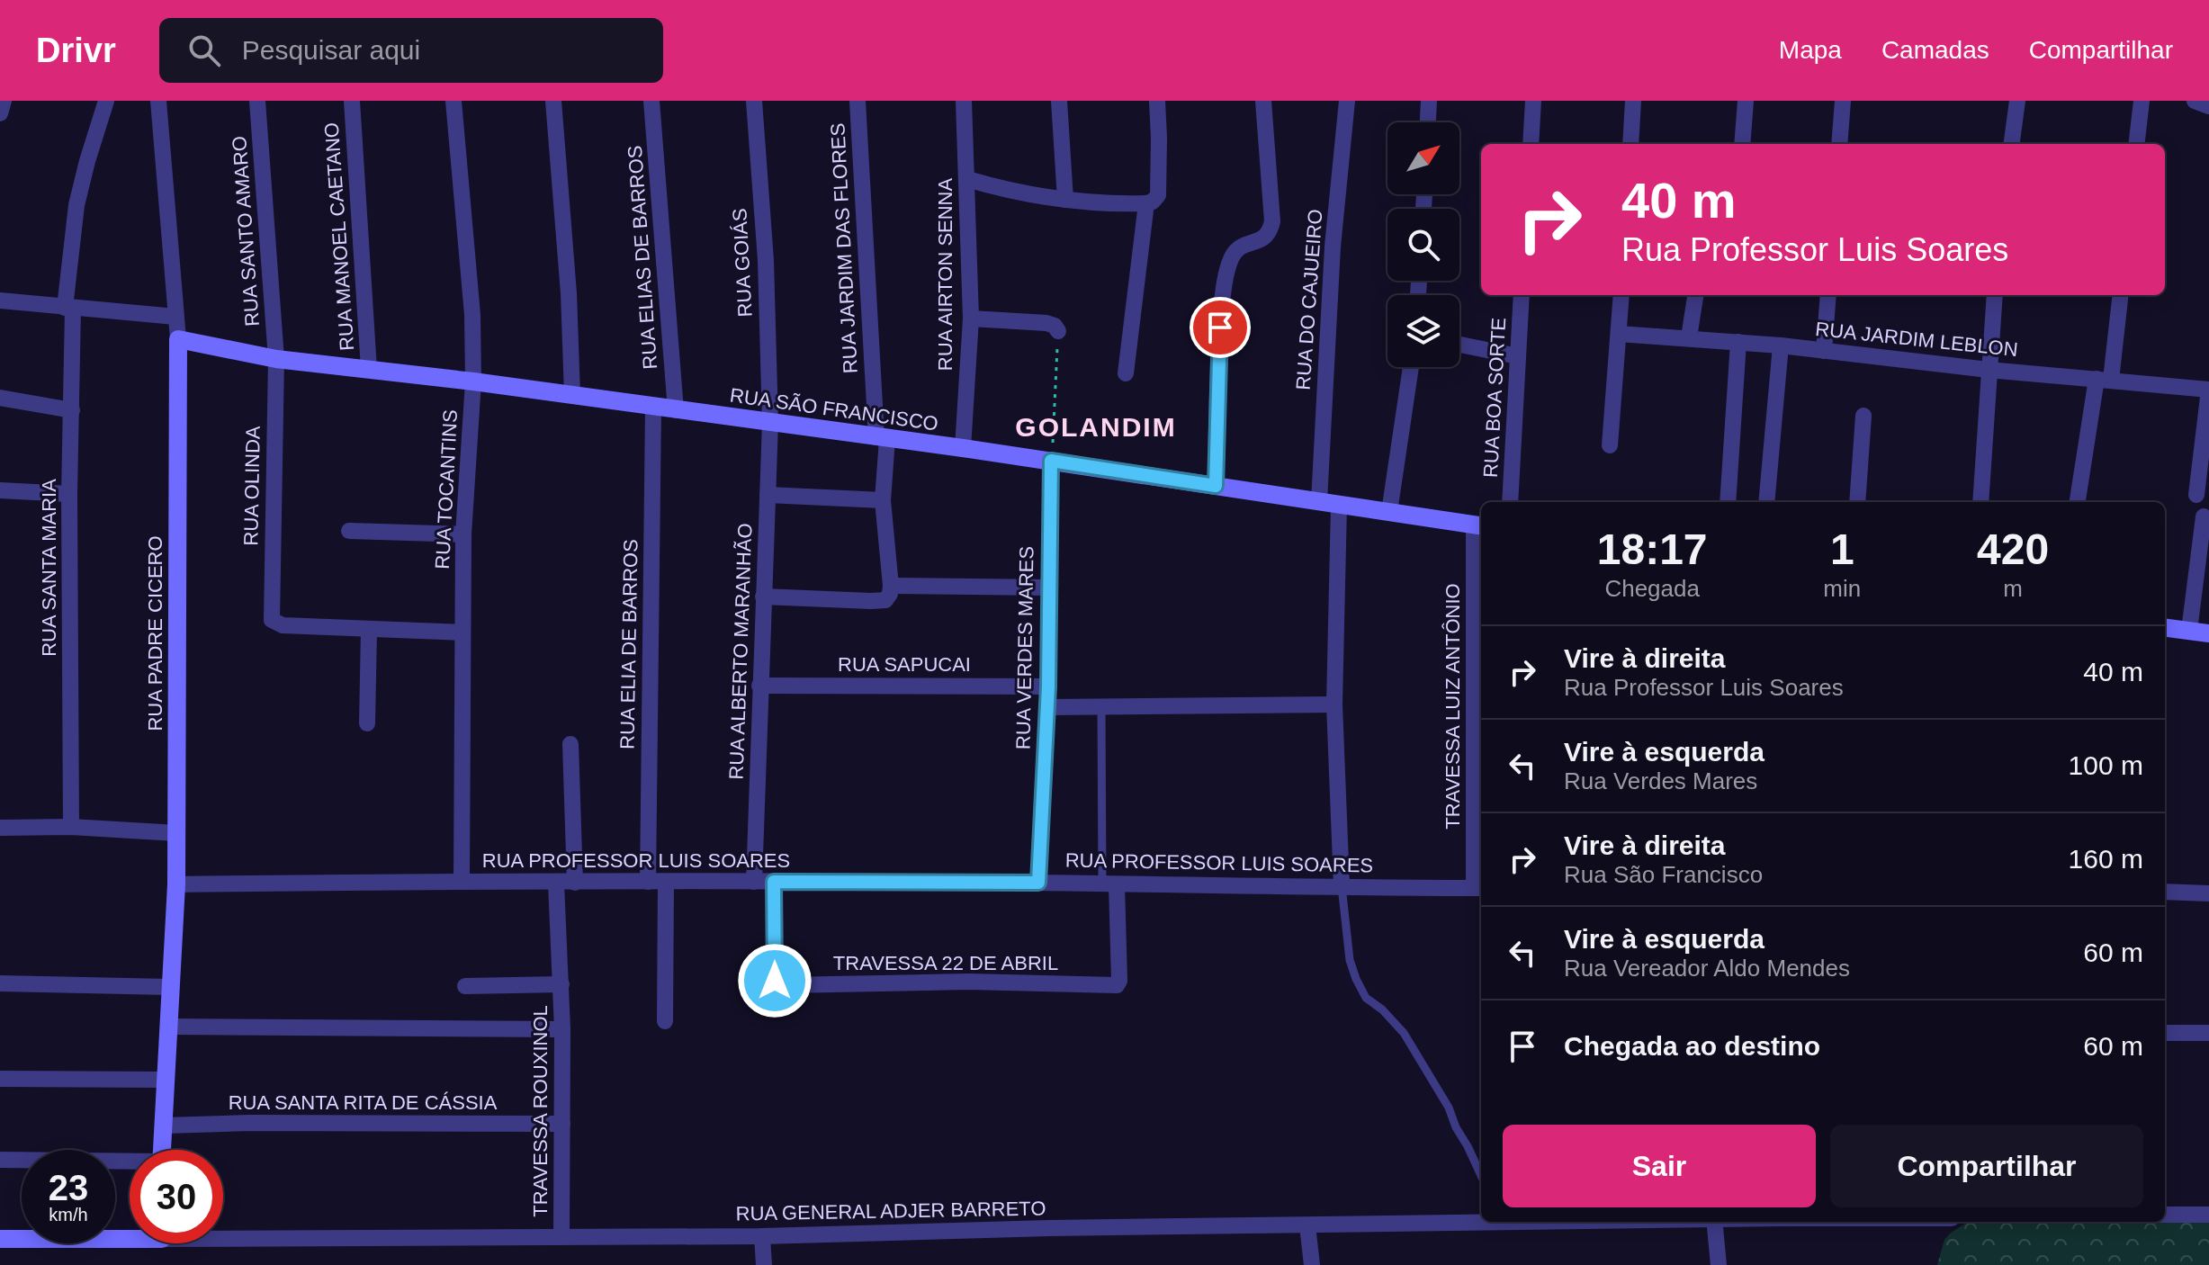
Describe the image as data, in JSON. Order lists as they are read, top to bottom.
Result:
{
  "streets": {
    "street": [
      "RUA SANTO AMARO",
      "RUA MANOEL CAETANO",
      "RUA JARDIM DAS FLORES",
      "RUA ELIAS DE BARROS",
      "RUA GOIÁS",
      "RUA AIRTON SENNA",
      "RUA DO CAJUEIRO",
      "RUA JARDIM LEBLON",
      "RUA BOA SORTE",
      "RUA SÃO FRANCISCO",
      "RUA OLINDA",
      "RUA TOCANTINS",
      "RUA SANTA MARIA",
      "RUA PADRE CICERO",
      "RUA ELIA DE BARROS",
      "RUA VERDES MARES",
      "RUA ALBERTO MARANHÃO",
      "RUA SAPUCAI",
      "TRAVESSA LUIZ ANTÔNIO",
      "RUA PROFESSOR LUIS SOARES",
      "TRAVESSA 22 DE ABRIL",
      "RUA SANTA RITA DE CÁSSIA",
      "TRAVESSA ROUXINOL",
      "RUA GENERAL ADJER BARRETO"
    ]
  },
  "crossings": [
    ["RUA SANTO AMARO", "RUA SÃO FRANCISCO"],
    ["RUA SANTO AMARO", "RUA OLINDA"],
    ["RUA MANOEL CAETANO", "RUA SÃO FRANCISCO"],
    ["RUA JARDIM DAS FLORES", "RUA SÃO FRANCISCO"],
    ["RUA ELIAS DE BARROS", "RUA SÃO FRANCISCO"],
    ["RUA GOIÁS", "RUA SÃO FRANCISCO"],
    ["RUA GOIÁS", "RUA ALBERTO MARANHÃO"],
    ["RUA AIRTON SENNA", "RUA SÃO FRANCISCO"],
    ["RUA DO CAJUEIRO", "RUA SÃO FRANCISCO"],
    ["RUA SÃO FRANCISCO", "RUA OLINDA"],
    ["RUA SÃO FRANCISCO", "RUA TOCANTINS"],
    ["RUA SÃO FRANCISCO", "RUA PADRE CICERO"],
    ["RUA SÃO FRANCISCO", "RUA ELIA DE BARROS"],
    ["RUA SÃO FRANCISCO", "RUA VERDES MARES"],
    ["RUA SÃO FRANCISCO", "RUA ALBERTO MARANHÃO"],
    ["RUA SÃO FRANCISCO", "TRAVESSA LUIZ ANTÔNIO"],
    ["RUA TOCANTINS", "RUA PROFESSOR LUIS SOARES"],
    ["RUA PADRE CICERO", "RUA PROFESSOR LUIS SOARES"],
    ["RUA PADRE CICERO", "RUA SANTA RITA DE CÁSSIA"],
    ["RUA ELIA DE BARROS", "RUA PROFESSOR LUIS SOARES"],
    ["RUA VERDES MARES", "RUA SAPUCAI"],
    ["RUA VERDES MARES", "RUA PROFESSOR LUIS SOARES"],
    ["RUA ALBERTO MARANHÃO", "RUA SAPUCAI"],
    ["RUA ALBERTO MARANHÃO", "RUA PROFESSOR LUIS SOARES"],
    ["TRAVESSA LUIZ ANTÔNIO", "RUA PROFESSOR LUIS SOARES"],
    ["RUA PROFESSOR LUIS SOARES", "TRAVESSA 22 DE ABRIL"],
    ["RUA PROFESSOR LUIS SOARES", "TRAVESSA ROUXINOL"],
    ["RUA SANTA RITA DE CÁSSIA", "TRAVESSA ROUXINOL"],
    ["TRAVESSA ROUXINOL", "RUA GENERAL ADJER BARRETO"]
  ],
  "districts": ["GOLANDIM"],
  "north": "top right",
  "page": {
    "header": "Drivr",
    "search": "Pesquisar aqui",
    "nav": ["Mapa", "Camadas", "Compartilhar"],
    "turn": ["40 m", "Rua Professor Luis Soares"],
    "eta": [
      "18:17",
      "Chegada",
      "1",
      "min",
      "420",
      "m"
    ],
    "list": [
      {
        "name": "Vire à direita",
        "note": "Rua Professor Luis Soares",
        "value": "40 m"
      },
      {
        "name": "Vire à esquerda",
        "note": "Rua Verdes Mares",
        "value": "100 m"
      },
      {
        "name": "Vire à direita",
        "note": "Rua São Francisco",
        "value": "160 m"
      },
      {
        "name": "Vire à esquerda",
        "note": "Rua Vereador Aldo Mendes",
        "value": "60 m"
      },
      {
        "name": "Chegada ao destino",
        "value": "60 m"
      }
    ],
    "buttons": ["Sair", "Compartilhar"],
    "speed": "23 km/h",
    "limit": "30"
  }
}
